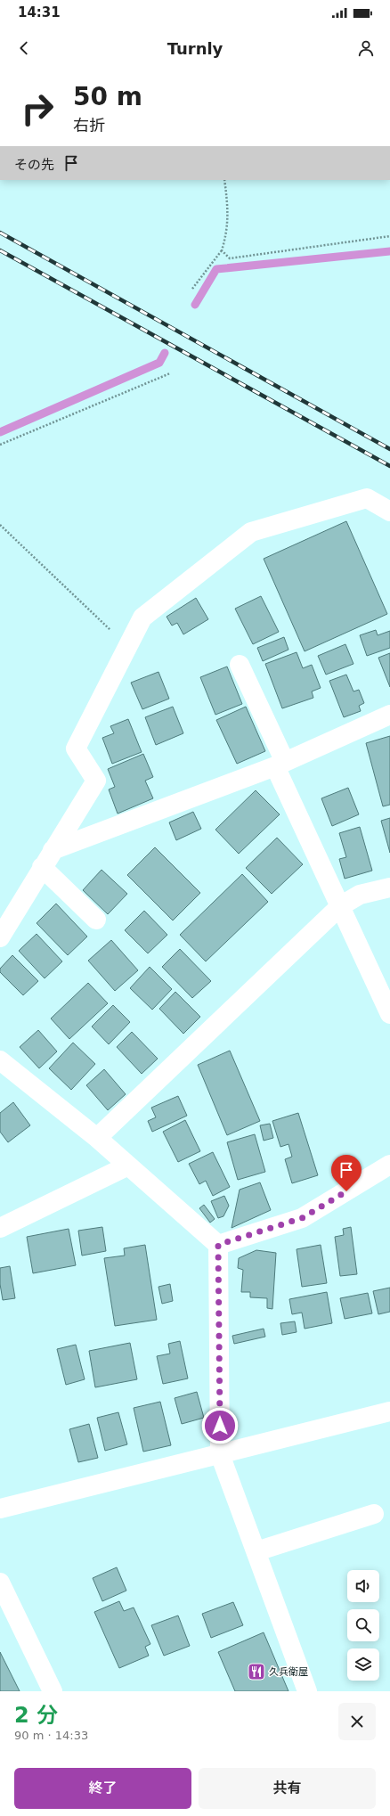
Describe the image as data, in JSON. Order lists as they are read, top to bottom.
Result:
{
  "places": {
    "restaurant": ["久兵衛屋"]
  },
  "page": {
    "status": "14:31",
    "header": "Turnly",
    "turn": ["50 m", "右折"],
    "then": "その先",
    "heading": ["2 分", "90 m · 14:33"],
    "buttons": ["終了", "共有"]
  }
}
